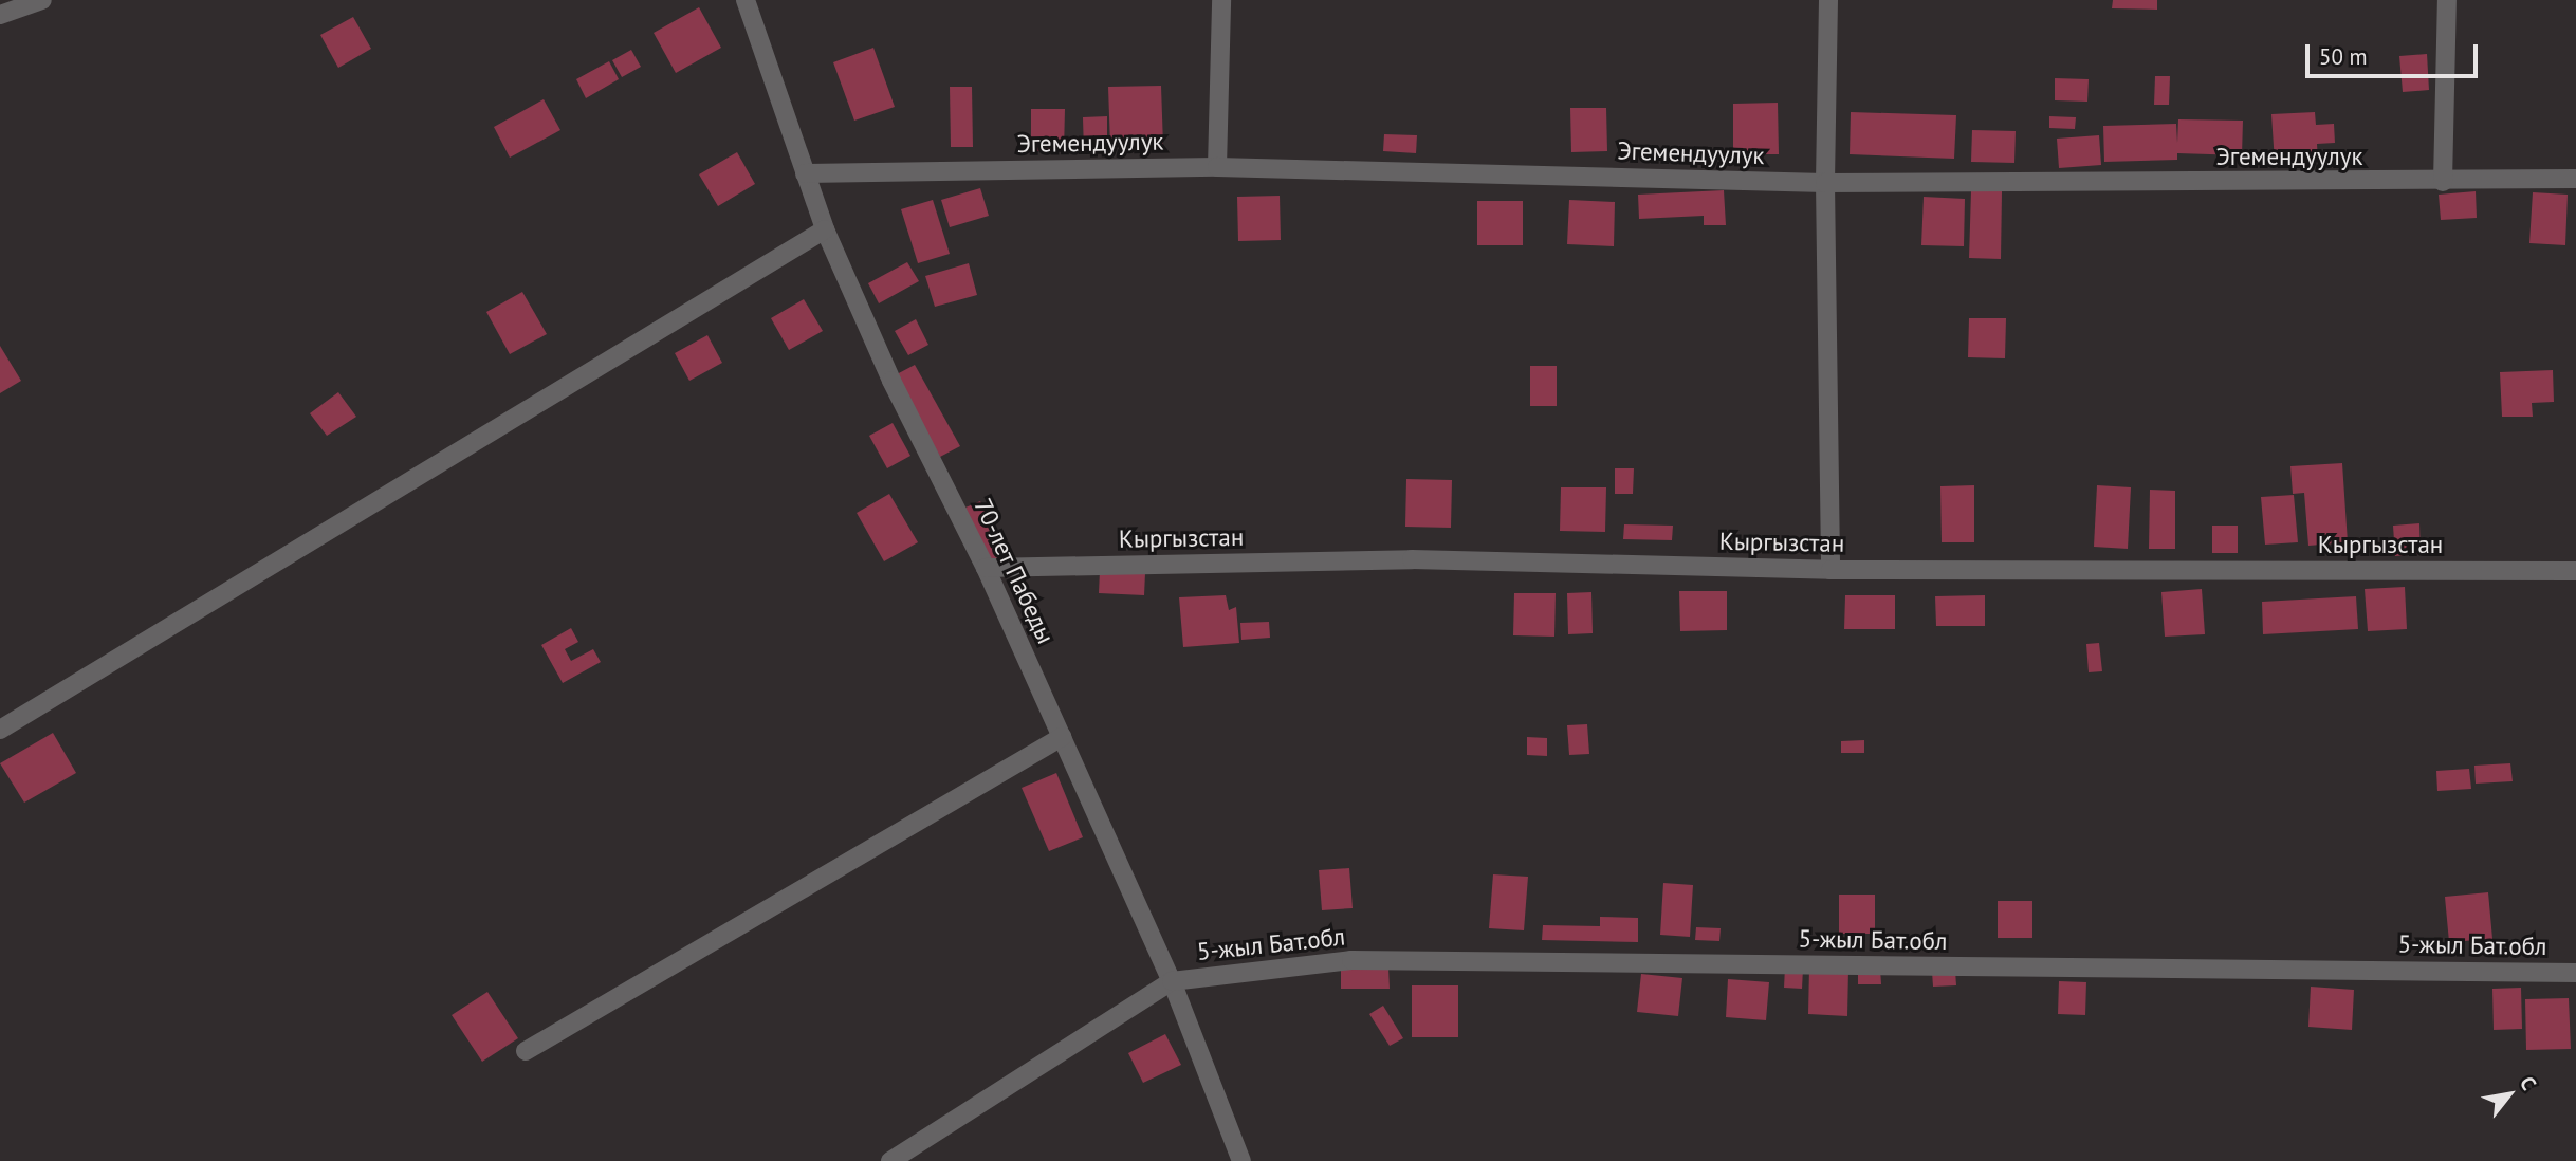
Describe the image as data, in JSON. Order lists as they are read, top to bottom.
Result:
{
  "streets": {
    "street": [
      "Эгемендуулук",
      "Кыргызстан",
      "70-лет Пабеды",
      "5-жыл Бат.обл"
    ]
  },
  "crossings": [
    ["Эгемендуулук", "70-лет Пабеды"],
    ["Кыргызстан", "70-лет Пабеды"],
    ["70-лет Пабеды", "5-жыл Бат.обл"]
  ],
  "scale_bar": "50 m",
  "north": "top right"
}
